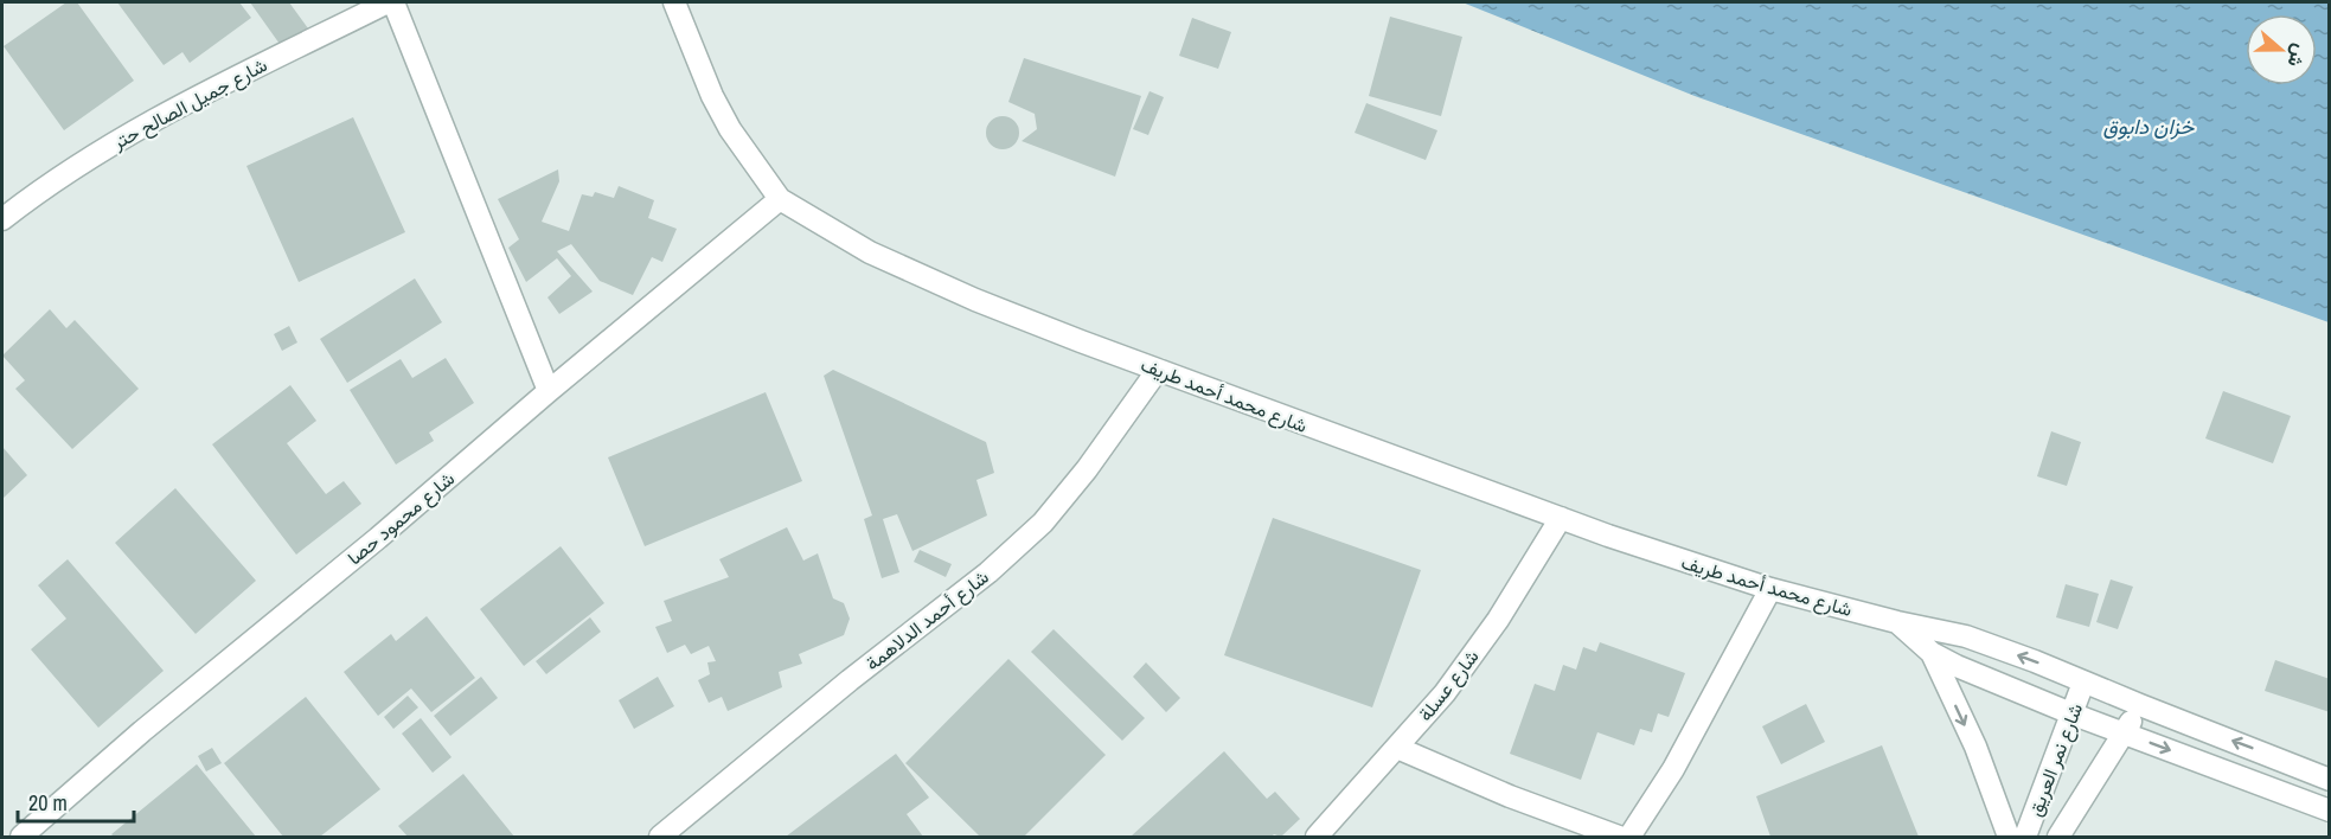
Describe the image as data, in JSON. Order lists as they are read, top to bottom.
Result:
{
  "streets": {
    "street": [
      "شارع جميل الصالح حتر",
      "شارع محمد أحمد طريف",
      "شارع محمود حصا",
      "شارع أحمد الدلاهمة",
      "شارع عسلة",
      "شارع نمر العريق"
    ]
  },
  "crossings": [
    ["شارع محمد أحمد طريف", "شارع محمود حصا"],
    ["شارع محمد أحمد طريف", "شارع أحمد الدلاهمة"],
    ["شارع محمد أحمد طريف", "شارع عسلة"],
    ["شارع محمد أحمد طريف", "شارع نمر العريق"]
  ],
  "water": ["خزان دابوق"],
  "scale_bar": "20 m",
  "north": "right"
}
